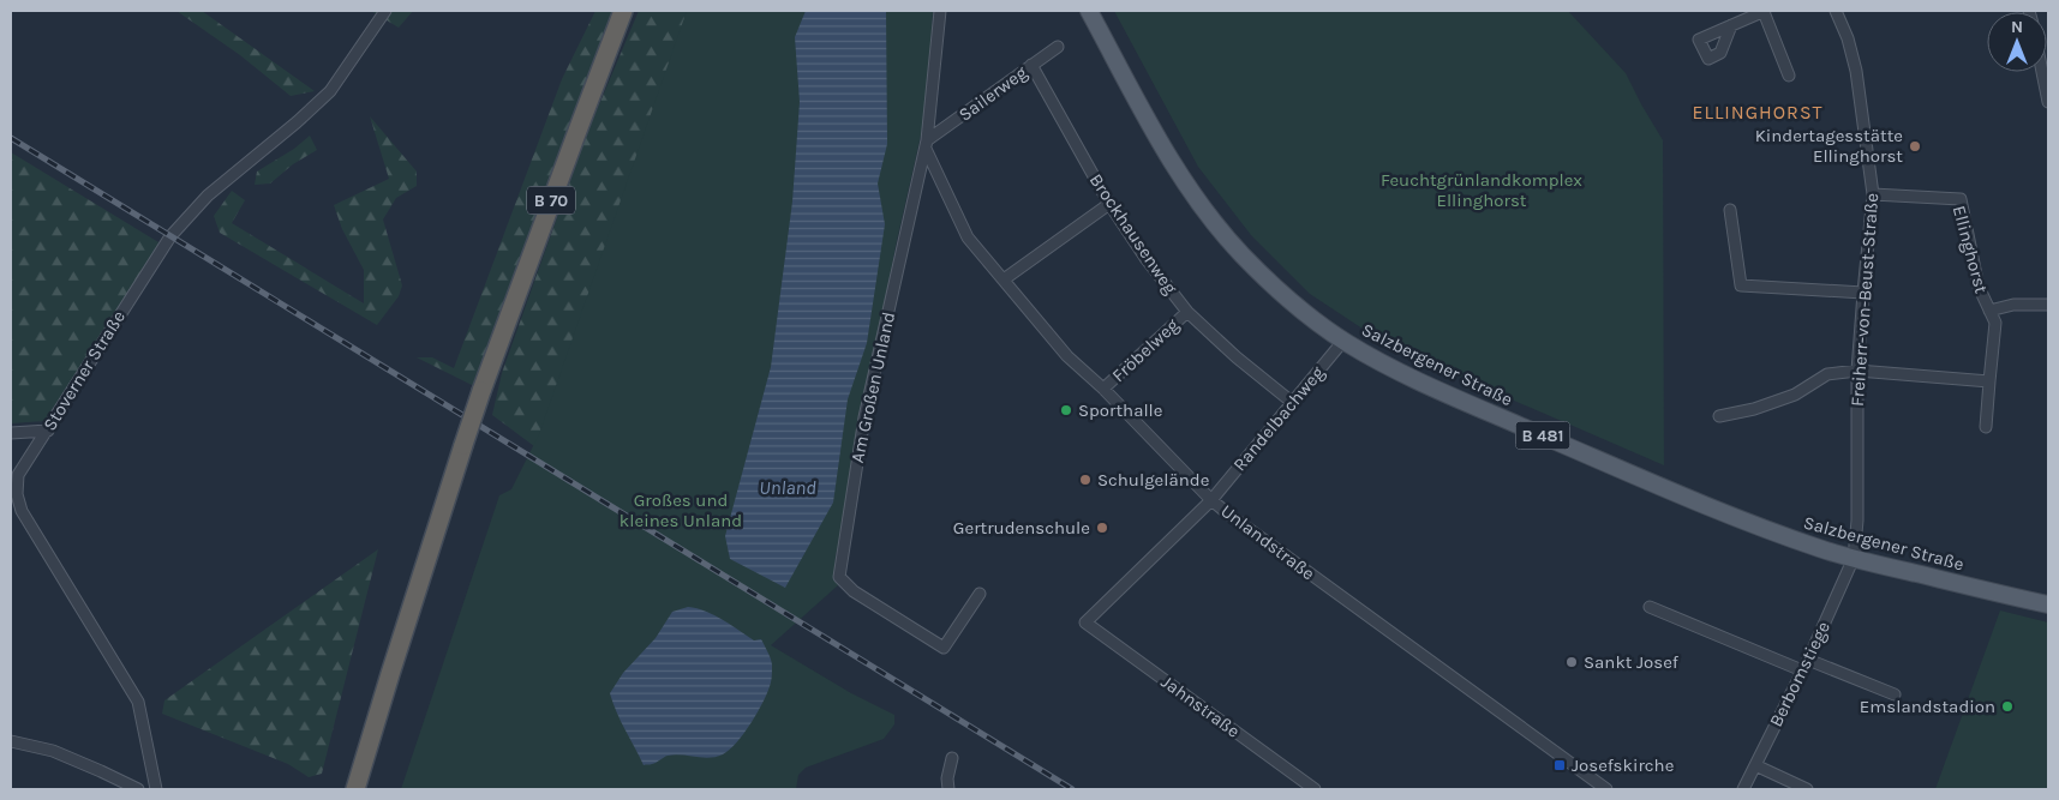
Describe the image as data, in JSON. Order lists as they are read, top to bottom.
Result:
{
  "streets": {
    "highway": ["B 70"],
    "main road": ["Salzbergener Straße", "B 481"],
    "street": [
      "Sailerweg",
      "Brockhausenweg",
      "Ellinghorst",
      "Freiherr-von-Beust-Straße",
      "Fröbelweg",
      "Stoverner Straße",
      "Am Großen Unland",
      "Randelbachweg",
      "Unlandstraße",
      "Berbomstiege",
      "Jahnstraße"
    ]
  },
  "crossings": [
    ["Sailerweg", "Brockhausenweg"],
    ["Sailerweg", "Am Großen Unland"],
    ["Sailerweg", "Unlandstraße"],
    ["Brockhausenweg", "Fröbelweg"],
    ["Brockhausenweg", "Randelbachweg"],
    ["Ellinghorst", "Freiherr-von-Beust-Straße"],
    ["Freiherr-von-Beust-Straße", "Salzbergener Straße"],
    ["Freiherr-von-Beust-Straße", "Berbomstiege"],
    ["Fröbelweg", "Unlandstraße"],
    ["Salzbergener Straße", "Randelbachweg"],
    ["Salzbergener Straße", "Berbomstiege"],
    ["Am Großen Unland", "Unlandstraße"],
    ["Randelbachweg", "Unlandstraße"],
    ["Randelbachweg", "Jahnstraße"]
  ],
  "districts": ["ELLINGHORST"],
  "water": ["Unland"],
  "parks": ["Feuchtgrünlandkomplex Ellinghorst", "Großes und kleines Unland"],
  "places": {
    "other": [
      "Kindertagesstätte Ellinghorst",
      "Sporthalle",
      "Schulgelände",
      "Gertrudenschule",
      "Sankt Josef",
      "Emslandstadion"
    ],
    "transit": ["Josefskirche"]
  },
  "north": "top"
}
